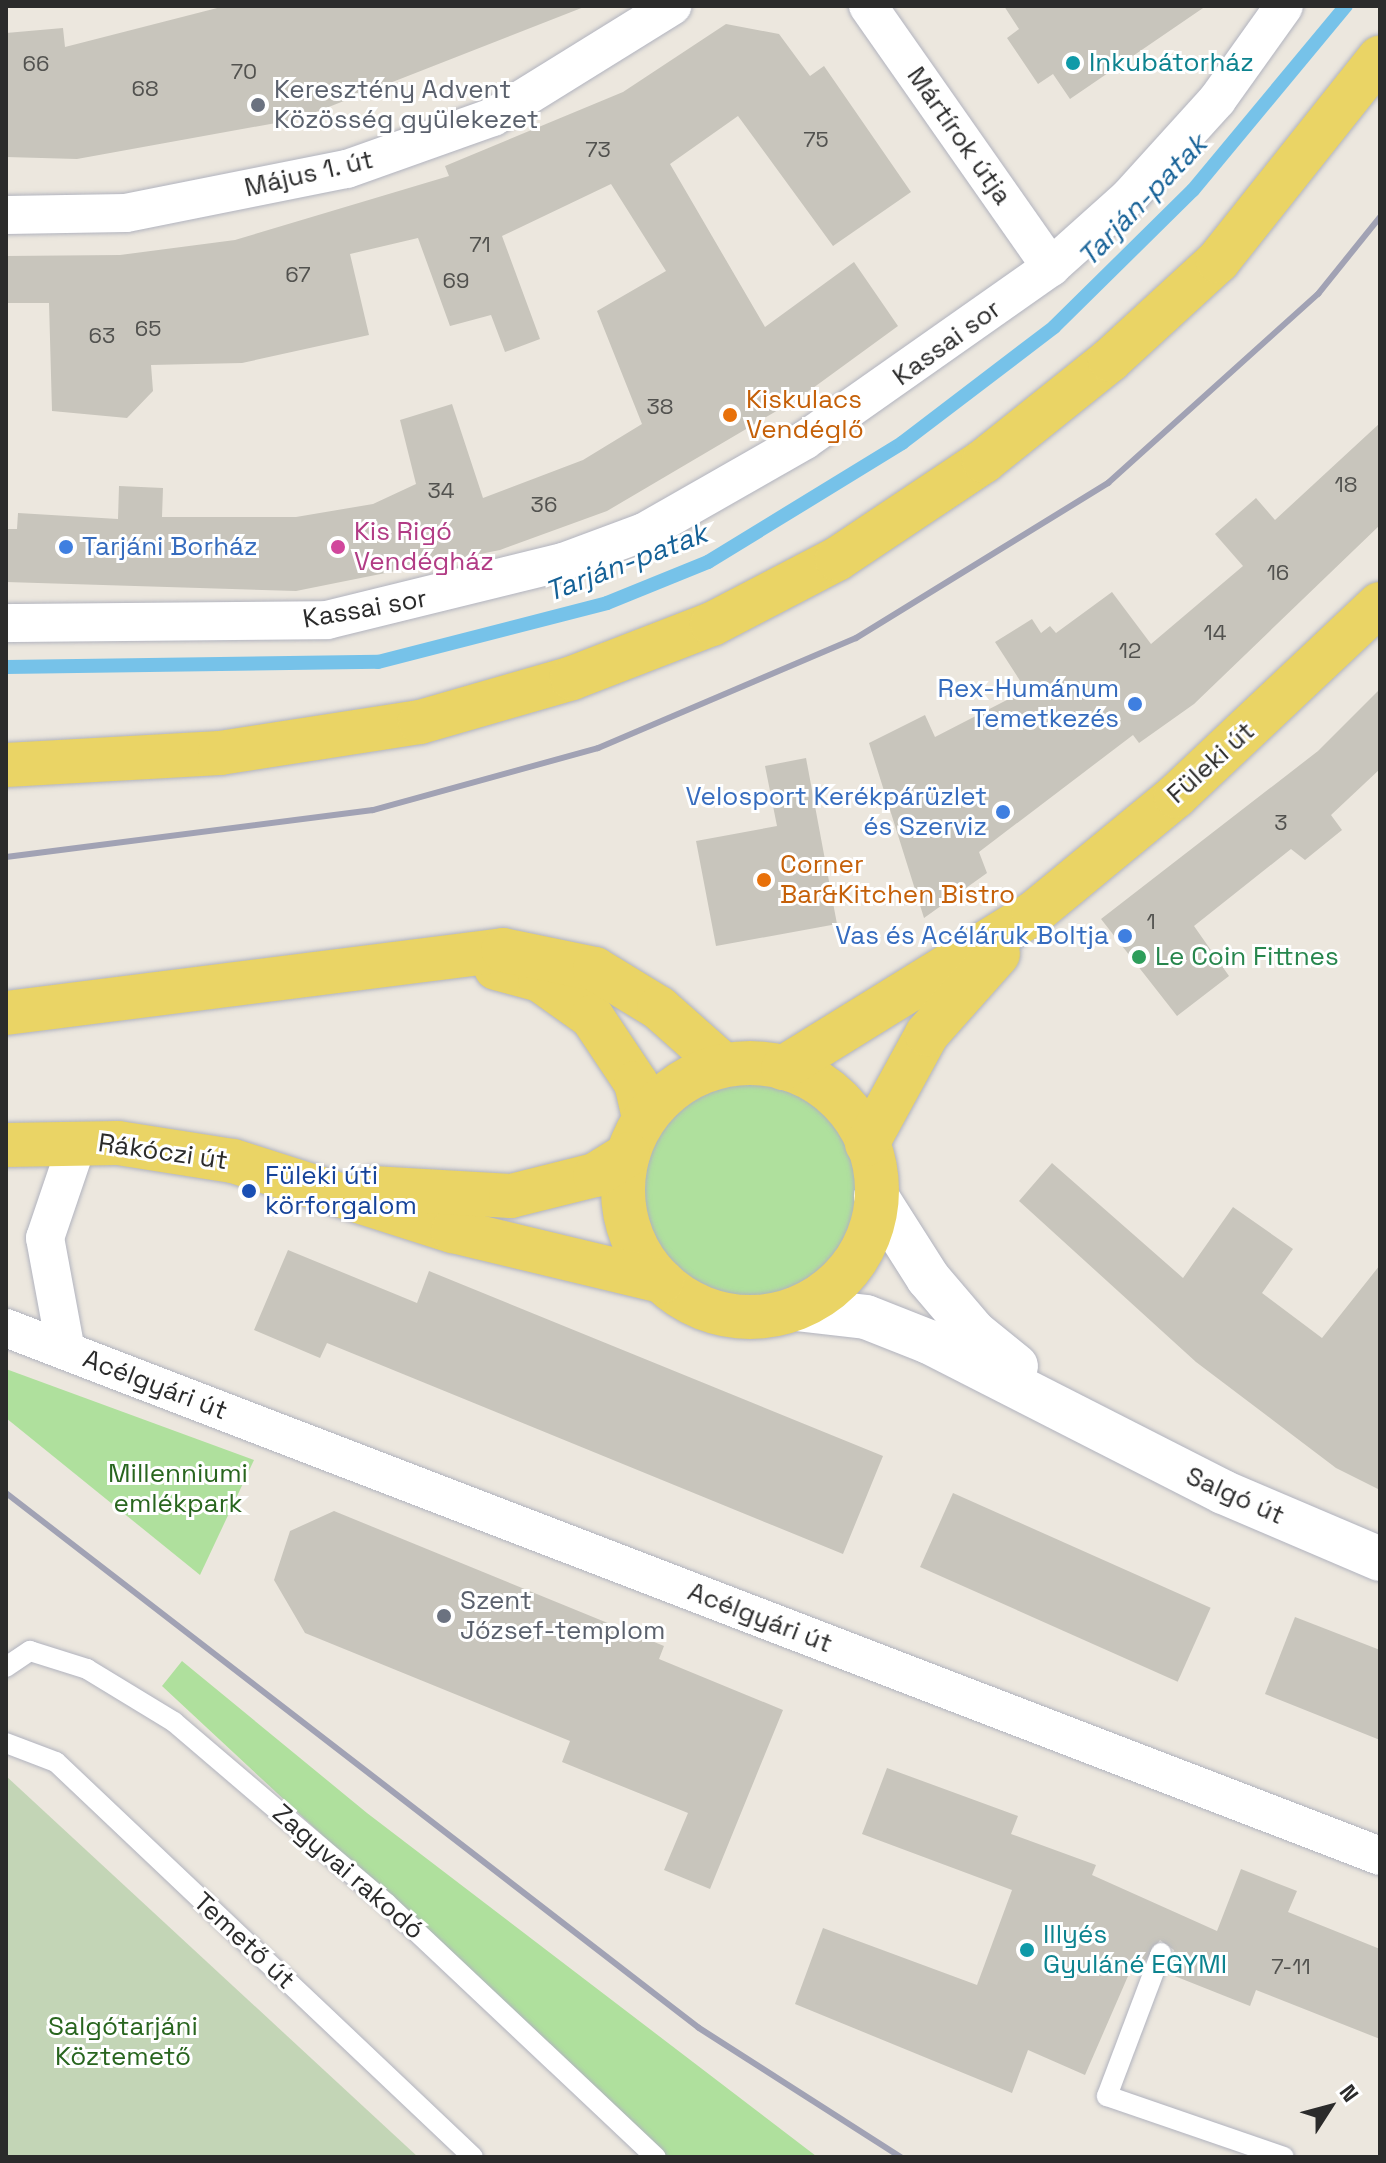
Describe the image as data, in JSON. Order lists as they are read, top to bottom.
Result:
{
  "streets": {
    "main road": ["Füleki út", "Rákóczi út", "Salgó út"],
    "street": [
      "Mártírok útja",
      "Május 1. út",
      "Kassai sor",
      "Acélgyári út"
    ],
    "lane": ["Zagyvai rakodó", "Temető út"]
  },
  "crossings": [
    ["Mártírok útja", "Kassai sor"]
  ],
  "water": ["Tarján-patak"],
  "parks": ["Millenniumi emlékpark", "Salgótarjáni Köztemető"],
  "places": [
    "Inkubátorház",
    "Keresztény Advent Közösség gyülekezet",
    "Kiskulacs Vendéglő",
    "Tarjáni Borház",
    "Kis Rigó Vendégház",
    "Rex-Humánum Temetkezés",
    "Velosport Kerékpárüzlet és Szerviz",
    "Corner Bar&Kitchen Bistro",
    "Vas és Acéláruk Boltja",
    "Le Coin Fittnes",
    "Füleki úti körforgalom",
    "Szent József-templom",
    "Illyés Gyuláné EGYMI"
  ],
  "house_numbers": [
    "66",
    "70",
    "68",
    "75",
    "73",
    "71",
    "67",
    "69",
    "65",
    "63",
    "38",
    "18",
    "34",
    "36",
    "16",
    "14",
    "12",
    "3",
    "1",
    "7-11"
  ],
  "north": "top right"
}
